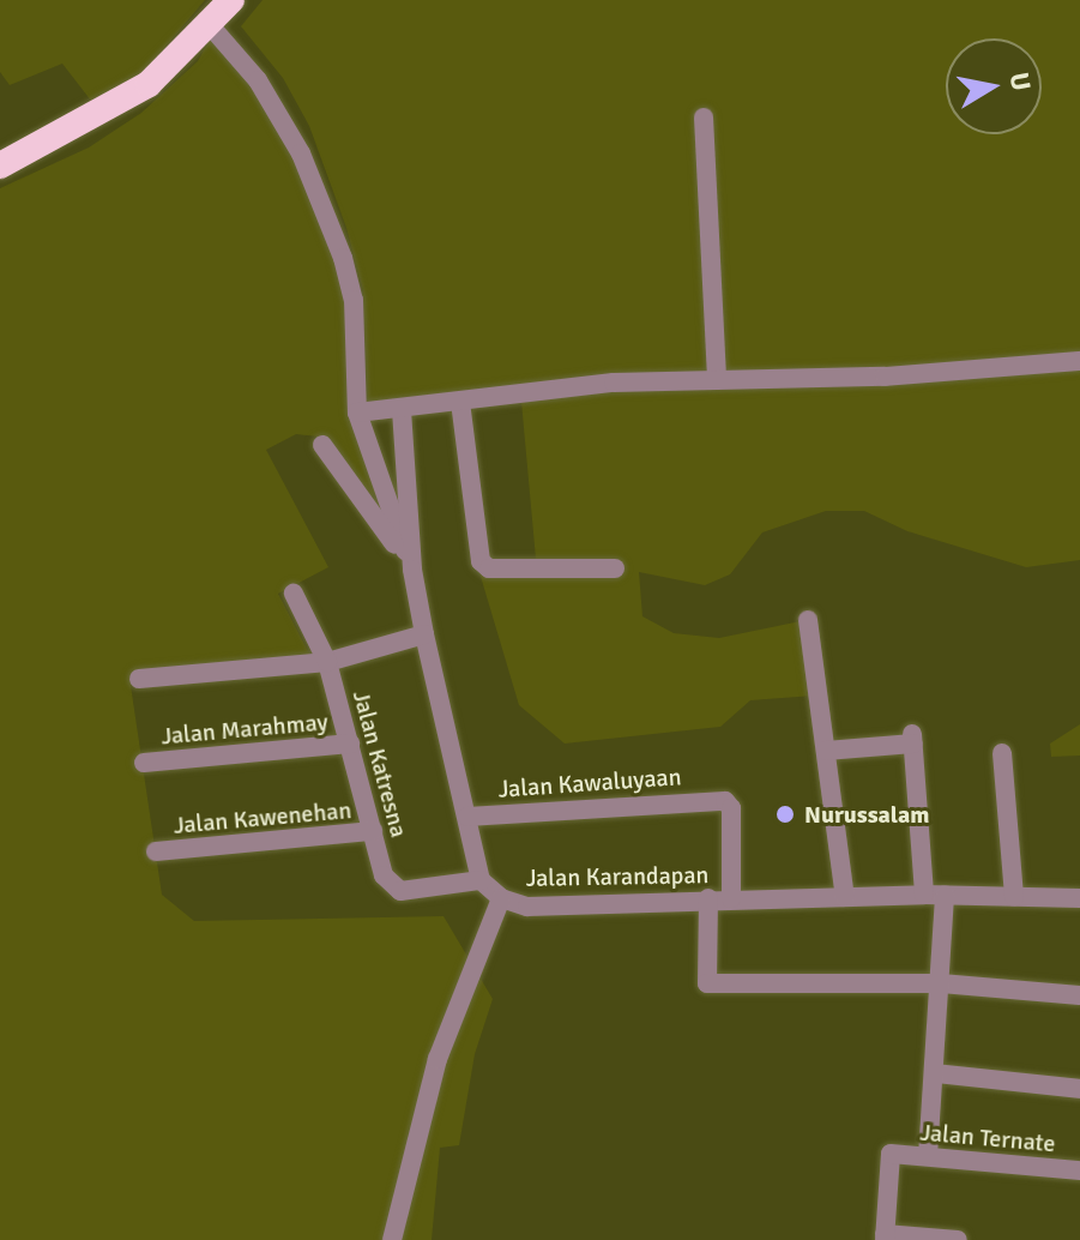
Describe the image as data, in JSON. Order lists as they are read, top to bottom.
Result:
{
  "streets": {
    "street": [
      "Jalan Marahmay",
      "Jalan Katresna",
      "Jalan Kawaluyaan",
      "Jalan Kawenehan",
      "Jalan Karandapan",
      "Jalan Ternate"
    ]
  },
  "crossings": [
    ["Jalan Marahmay", "Jalan Katresna"],
    ["Jalan Katresna", "Jalan Kawenehan"],
    ["Jalan Katresna", "Jalan Karandapan"],
    ["Jalan Kawaluyaan", "Jalan Karandapan"]
  ],
  "places": ["Nurussalam"],
  "north": "right"
}
